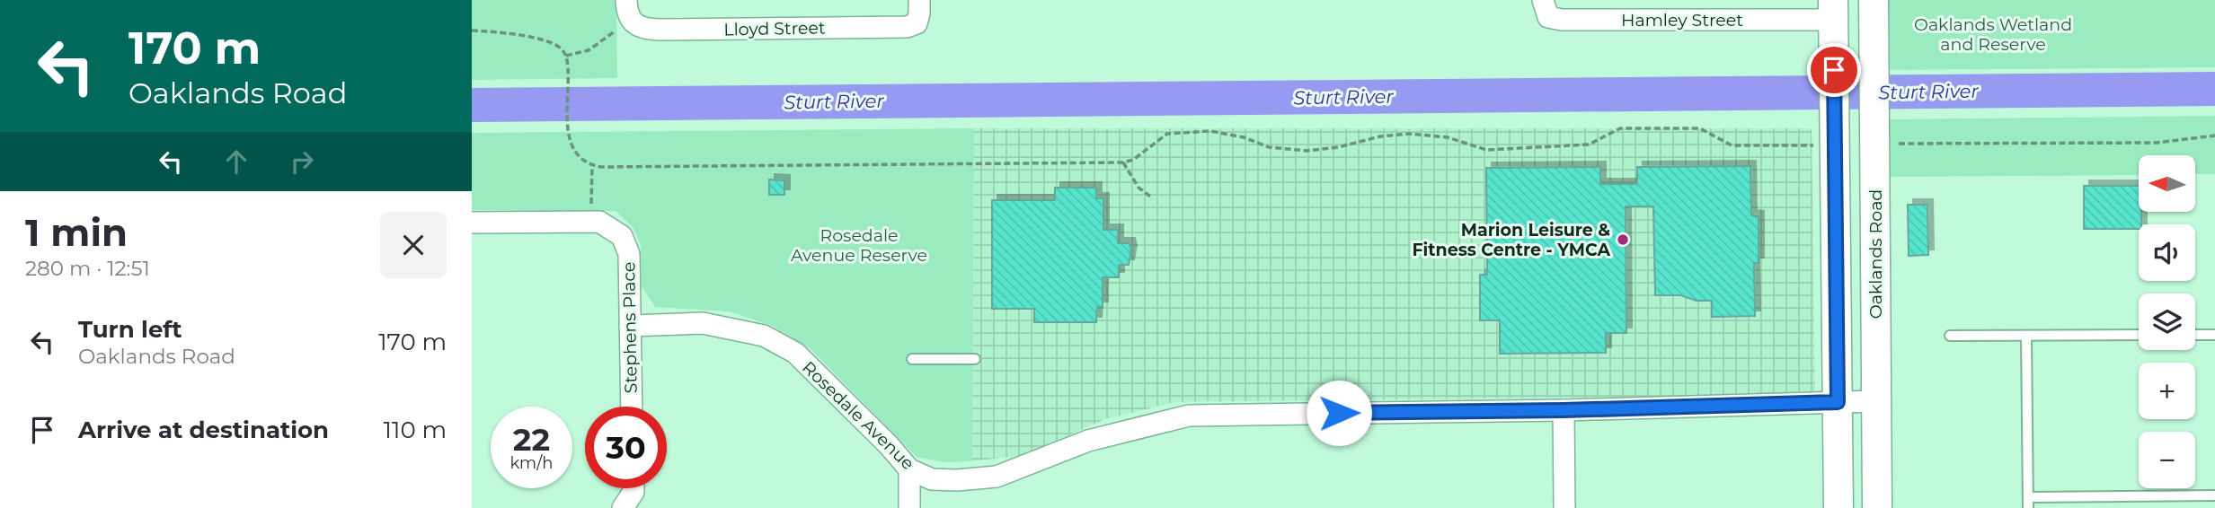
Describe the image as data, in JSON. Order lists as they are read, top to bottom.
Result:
{
  "streets": {
    "main road": ["Oaklands Road"],
    "street": [
      "Hamley Street",
      "Lloyd Street",
      "Stephens Place",
      "Rosedale Avenue"
    ]
  },
  "crossings": [
    ["Oaklands Road", "Rosedale Avenue"],
    ["Stephens Place", "Rosedale Avenue"]
  ],
  "water": ["Sturt River"],
  "parks": ["Oaklands Wetland and Reserve", "Rosedale Avenue Reserve"],
  "places": ["Marion Leisure & Fitness Centre - YMCA"],
  "north": "left",
  "page": {
    "turn": ["170 m", "Oaklands Road"],
    "map_buttons": ["+", "−"],
    "heading": ["1 min", "280 m · 12:51"],
    "list": [
      {
        "name": "Turn left",
        "note": "Oaklands Road",
        "value": "170 m"
      },
      {
        "name": "Arrive at destination",
        "value": "110 m"
      }
    ],
    "speed": "22 km/h",
    "limit": "30"
  }
}
